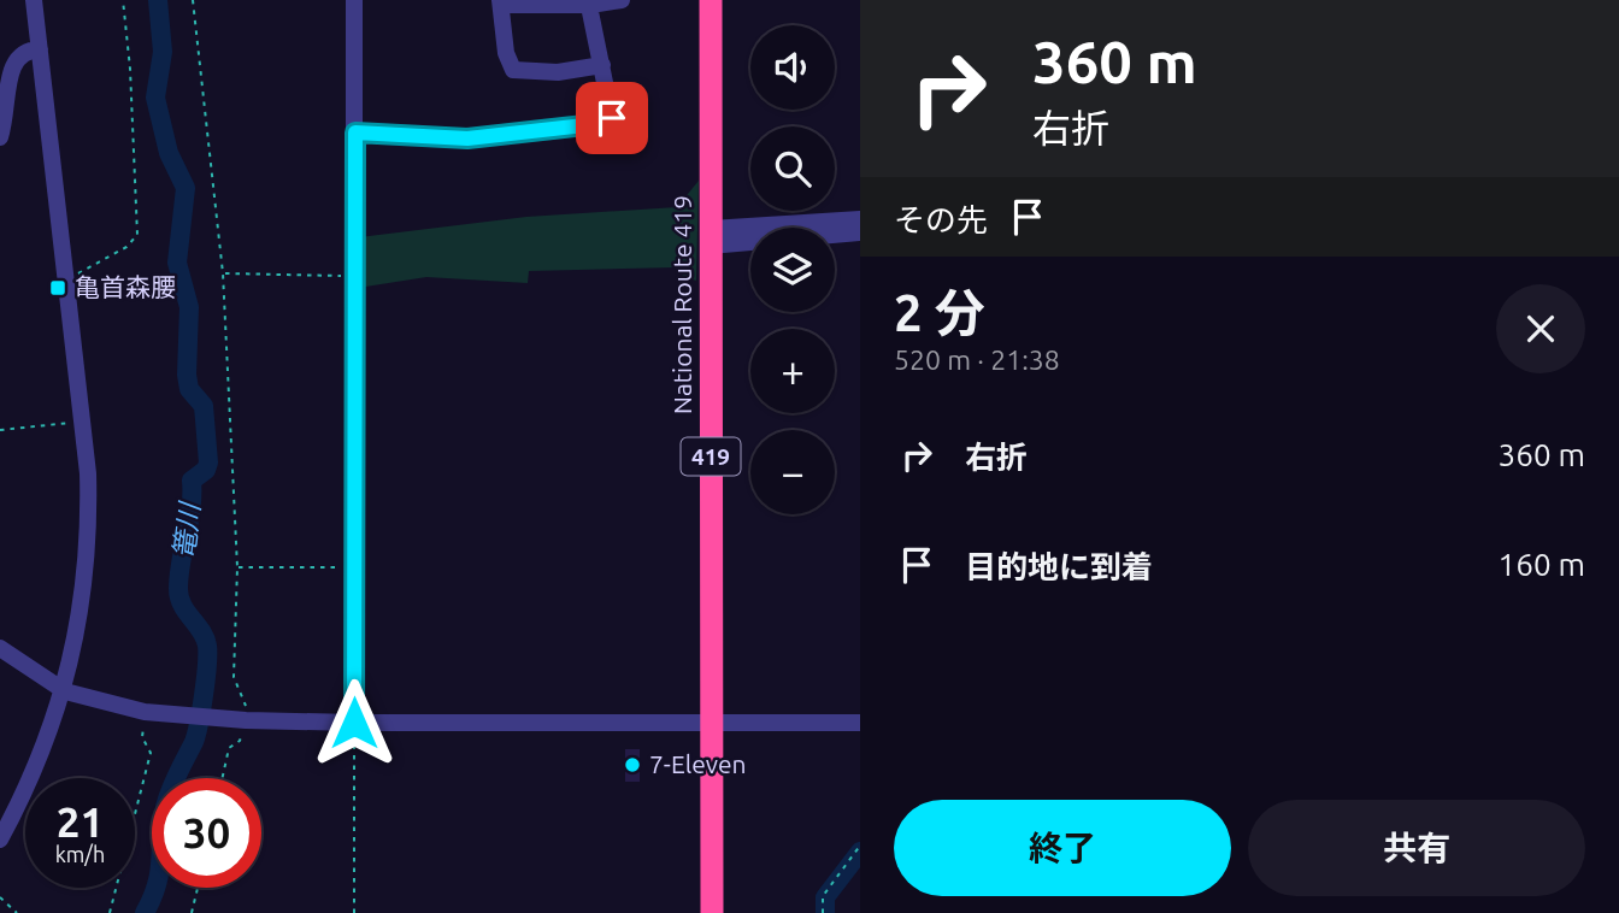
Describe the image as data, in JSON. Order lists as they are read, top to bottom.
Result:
{
  "streets": {
    "highway": ["National Route 419", "419"]
  },
  "water": ["篭川"],
  "places": {
    "transit": ["亀首森腰"],
    "other": ["7-Eleven"]
  },
  "page": {
    "turn": ["360 m", "右折"],
    "map_buttons": ["+", "−"],
    "then": "その先",
    "heading": ["2 分", "520 m · 21:38"],
    "list": [
      {
        "name": "右折",
        "value": "360 m"
      },
      {
        "name": "目的地に到着",
        "value": "160 m"
      }
    ],
    "speed": "21 km/h",
    "limit": "30",
    "buttons": ["終了", "共有"]
  }
}
